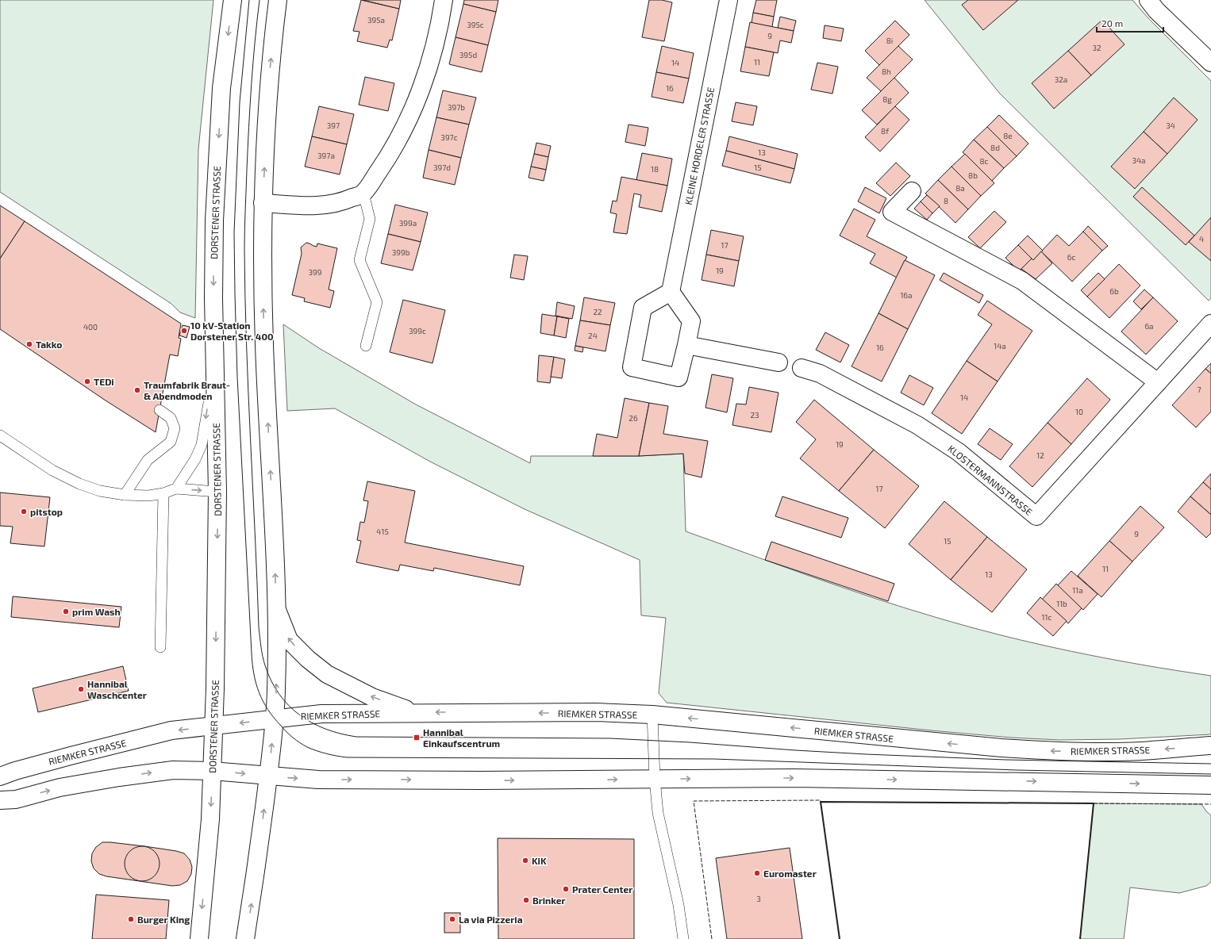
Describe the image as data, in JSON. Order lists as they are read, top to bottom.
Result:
{
  "streets": {
    "main road": [
      "KLEINE HORDELER STRASSE",
      "DORSTENER STRASSE",
      "KLOSTERMANNSTRASSE",
      "RIEMKER STRASSE"
    ]
  },
  "crossings": [
    ["DORSTENER STRASSE", "RIEMKER STRASSE"]
  ],
  "places": {
    "other": [
      "10 kV-Station Dorstener Str. 400",
      "Takko",
      "TEDi",
      "Traumfabrik Braut- & Abendmoden",
      "pitstop",
      "prim Wash",
      "Hannibal Waschcenter",
      "KiK",
      "Euromaster",
      "Prater Center",
      "Brinker",
      "Burger King",
      "La via Pizzeria"
    ],
    "transit": ["Hannibal Einkaufscentrum"]
  },
  "house_numbers": [
    "395a",
    "395c",
    "9",
    "8i",
    "32",
    "395d",
    "11",
    "14",
    "8h",
    "32a",
    "16",
    "8g",
    "397b",
    "397",
    "34",
    "8f",
    "8e",
    "397c",
    "8d",
    "13",
    "397a",
    "34a",
    "8c",
    "397d",
    "15",
    "18",
    "8b",
    "8a",
    "8",
    "399a",
    "4",
    "17",
    "399b",
    "6c",
    "19",
    "399",
    "6b",
    "16a",
    "22",
    "6a",
    "400",
    "399c",
    "24",
    "14a",
    "16",
    "7",
    "14",
    "10",
    "23",
    "26",
    "19",
    "12",
    "17",
    "415",
    "9",
    "15",
    "11",
    "13",
    "11a",
    "11b",
    "11c",
    "3"
  ],
  "scale_bar": "20 m"
}
